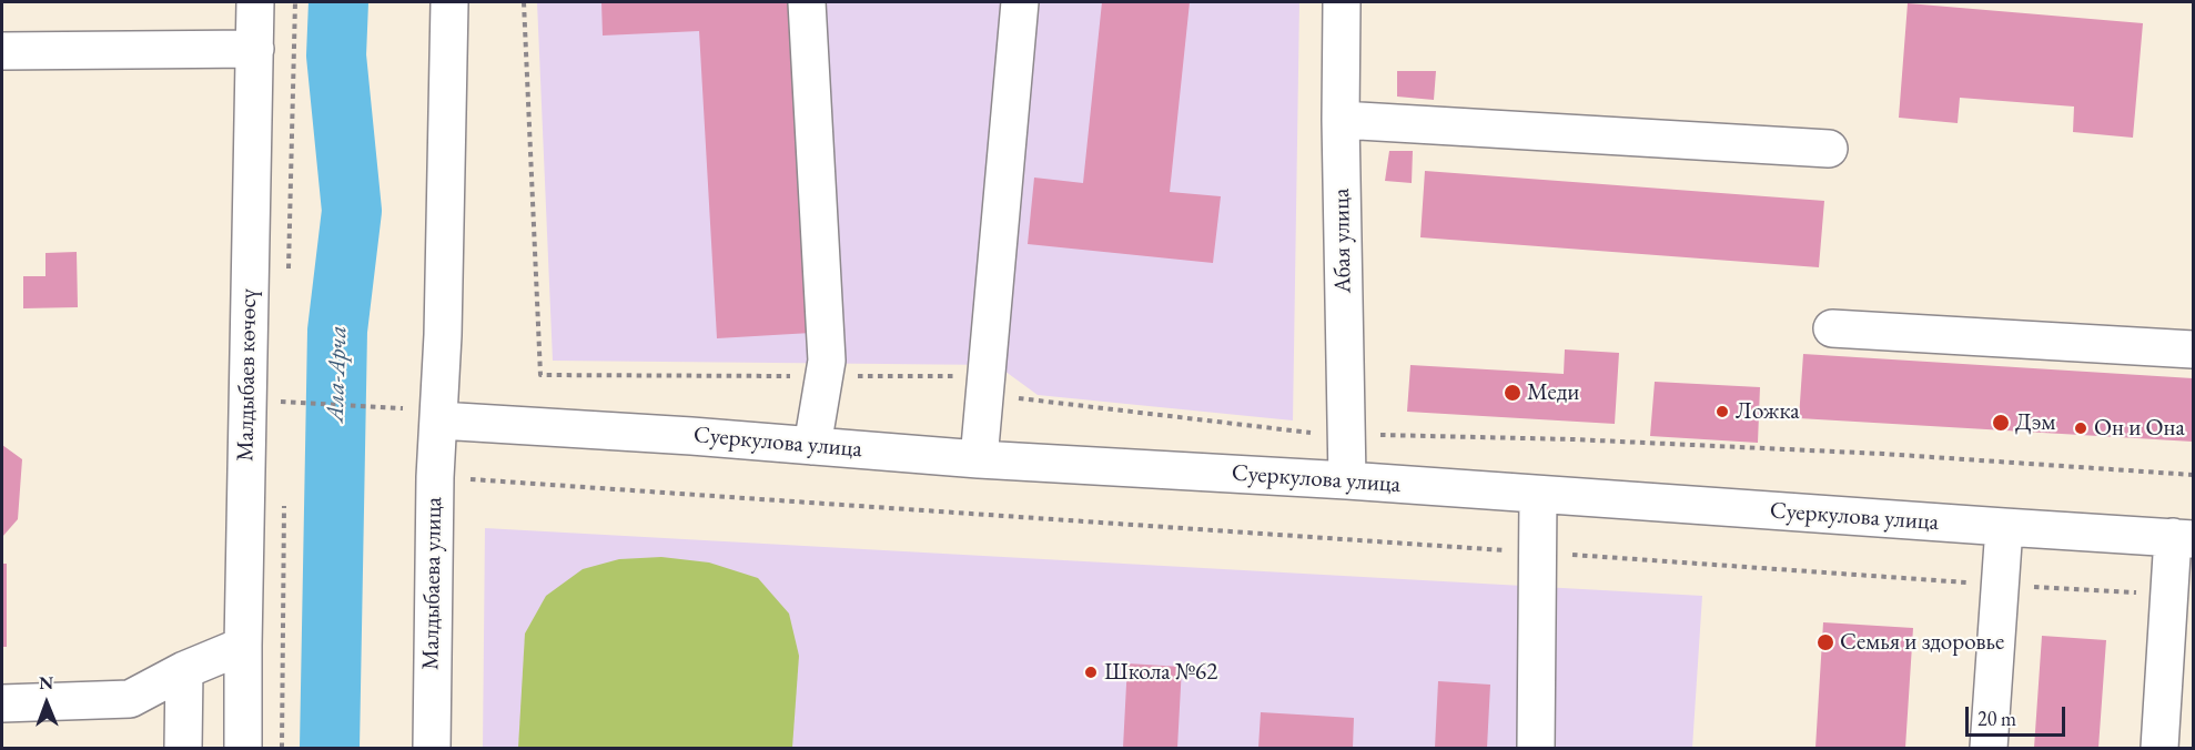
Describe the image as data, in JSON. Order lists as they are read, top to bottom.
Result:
{
  "streets": {
    "street": [
      "Абая улица",
      "Малдыбаев көчөсү",
      "Суеркулова улица",
      "Малдыбаева улица"
    ]
  },
  "crossings": [
    ["Абая улица", "Суеркулова улица"],
    ["Суеркулова улица", "Малдыбаева улица"]
  ],
  "water": ["Ала-Арча"],
  "places": [
    "Меди",
    "Ложка",
    "Дэм",
    "Он и Она",
    "Семья и здоровье",
    "Школа №62"
  ],
  "scale_bar": "20 m",
  "north": "top"
}
